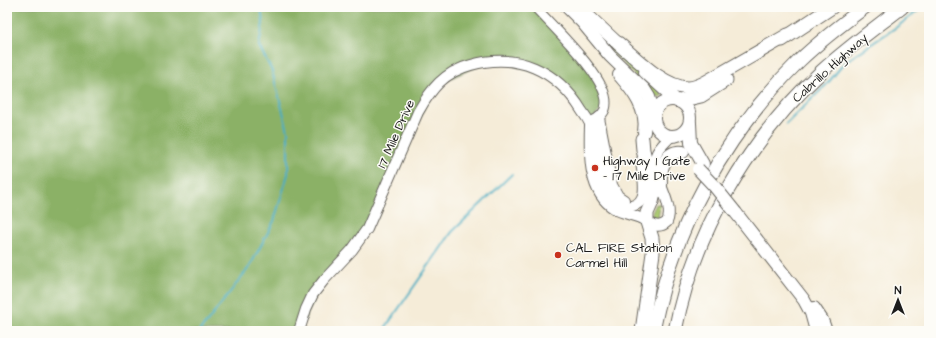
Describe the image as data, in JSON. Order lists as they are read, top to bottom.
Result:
{
  "streets": {
    "highway": ["Cabrillo Highway"],
    "main road": ["17 Mile Drive"]
  },
  "places": ["Highway 1 Gate - 17 Mile Drive", "CAL FIRE Station Carmel Hill"],
  "north": "top"
}
